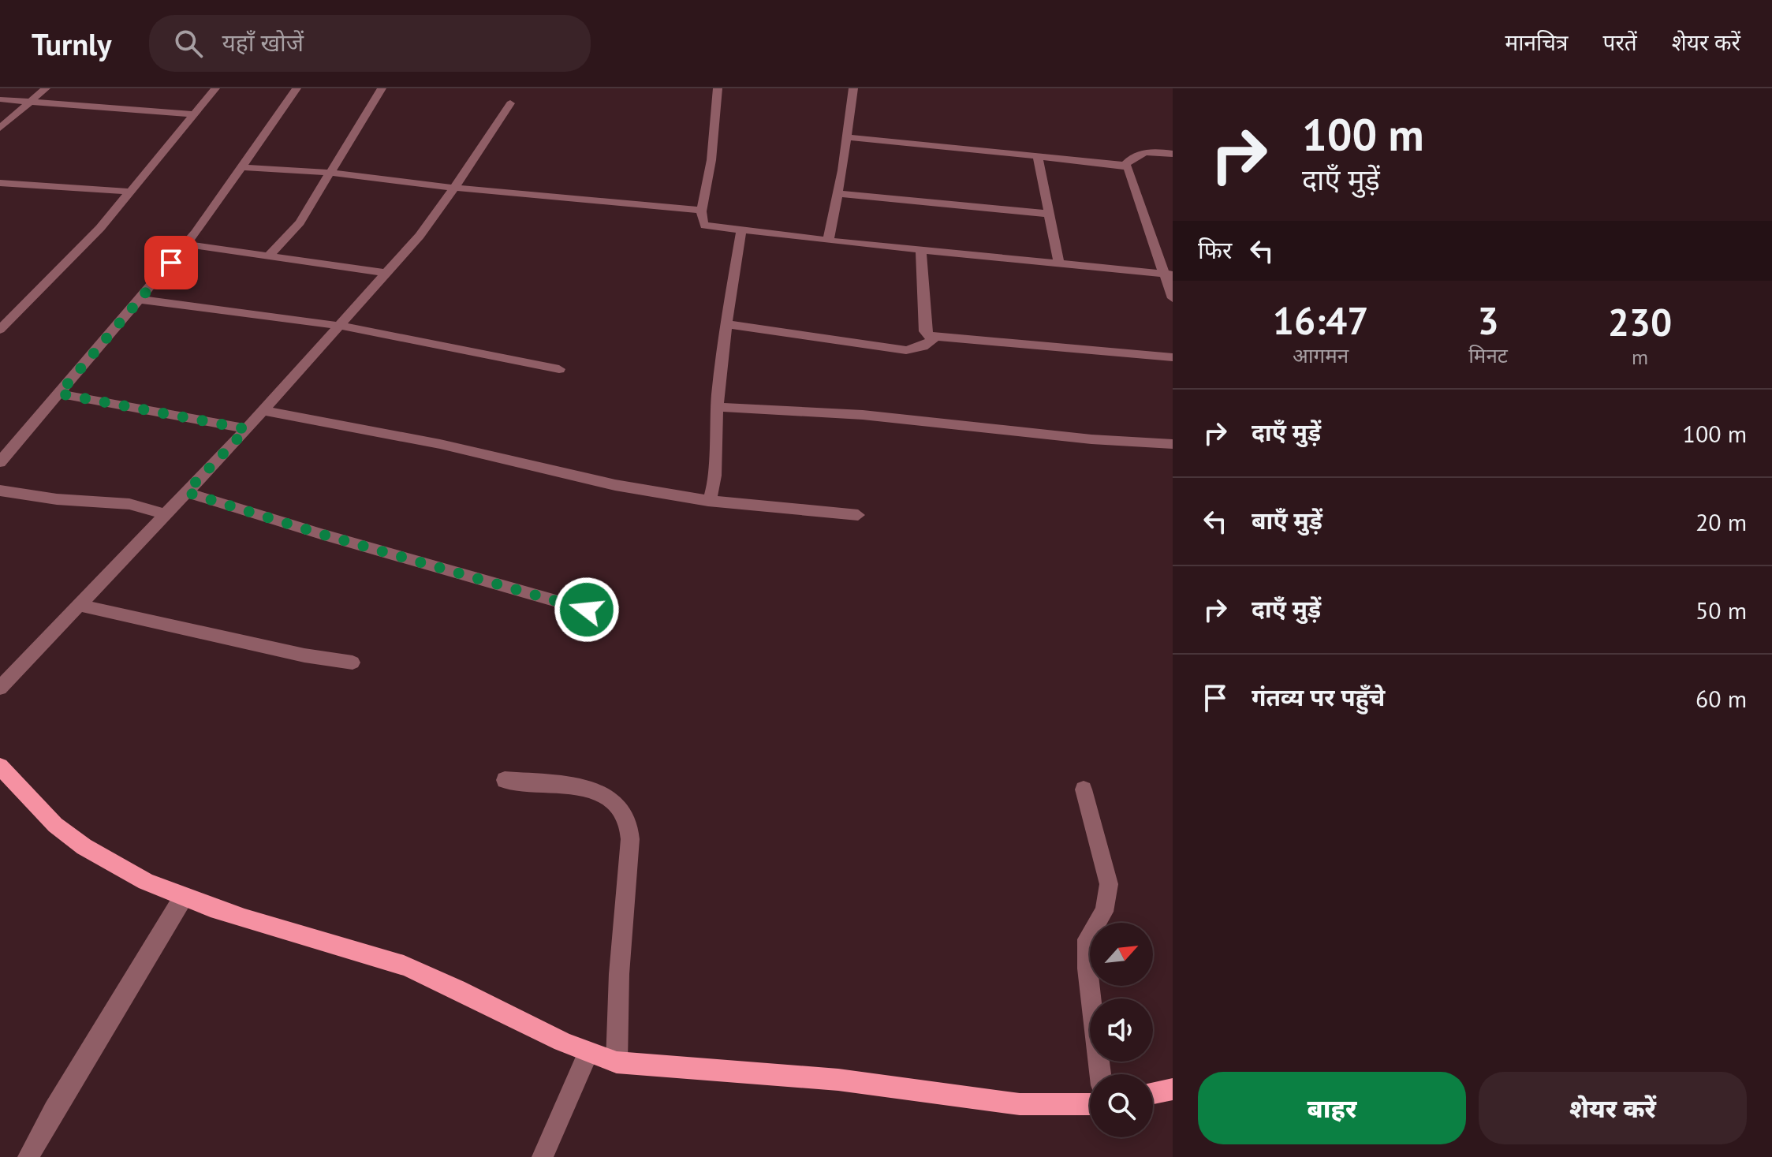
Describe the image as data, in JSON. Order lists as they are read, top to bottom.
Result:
{
  "north": "top right",
  "page": {
    "header": "Turnly",
    "search": "यहाँ खोजें",
    "nav": ["मानचित्र", "परतें", "शेयर करें"],
    "turn": ["100 m", "दाएँ मुड़ें"],
    "then": "फिर",
    "eta": [
      "16:47",
      "आगमन",
      "3",
      "मिनट",
      "230",
      "m"
    ],
    "list": [
      {
        "name": "दाएँ मुड़ें",
        "value": "100 m"
      },
      {
        "name": "बाएँ मुड़ें",
        "value": "20 m"
      },
      {
        "name": "दाएँ मुड़ें",
        "value": "50 m"
      },
      {
        "name": "गंतव्य पर पहुँचे",
        "value": "60 m"
      }
    ],
    "buttons": ["बाहर", "शेयर करें"]
  }
}
